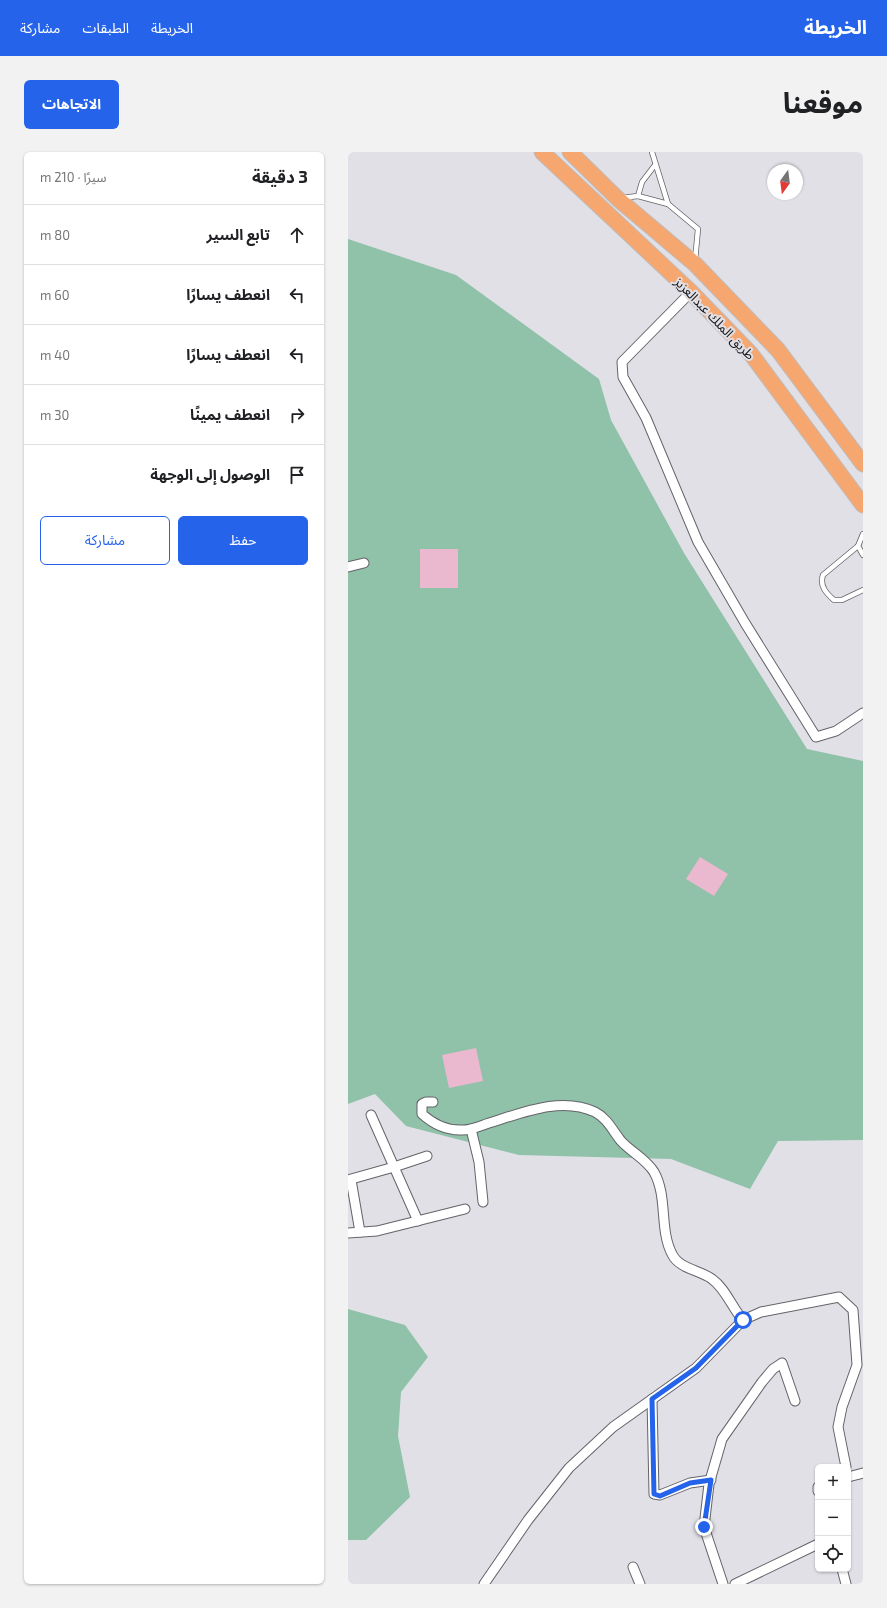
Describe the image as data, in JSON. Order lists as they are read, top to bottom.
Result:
{
  "streets": {
    "highway": ["طريق الملك عبدالعزيز"]
  },
  "north": "bottom",
  "page": {
    "header": "الخريطة",
    "nav": ["الخريطة", "الطبقات", "مشاركة"],
    "title": "موقعنا",
    "buttons": [
      "الاتجاهات",
      ["حفظ", "مشاركة"]
    ],
    "heading": ["3 دقيقة", "سيرًا · 210 m"],
    "list": [
      ["تابع السير", "80 m"],
      ["انعطف يسارًا", "60 m"],
      ["انعطف يسارًا", "40 m"],
      ["انعطف يمينًا", "30 m"],
      "الوصول إلى الوجهة"
    ],
    "map_buttons": ["+", "−"]
  }
}
